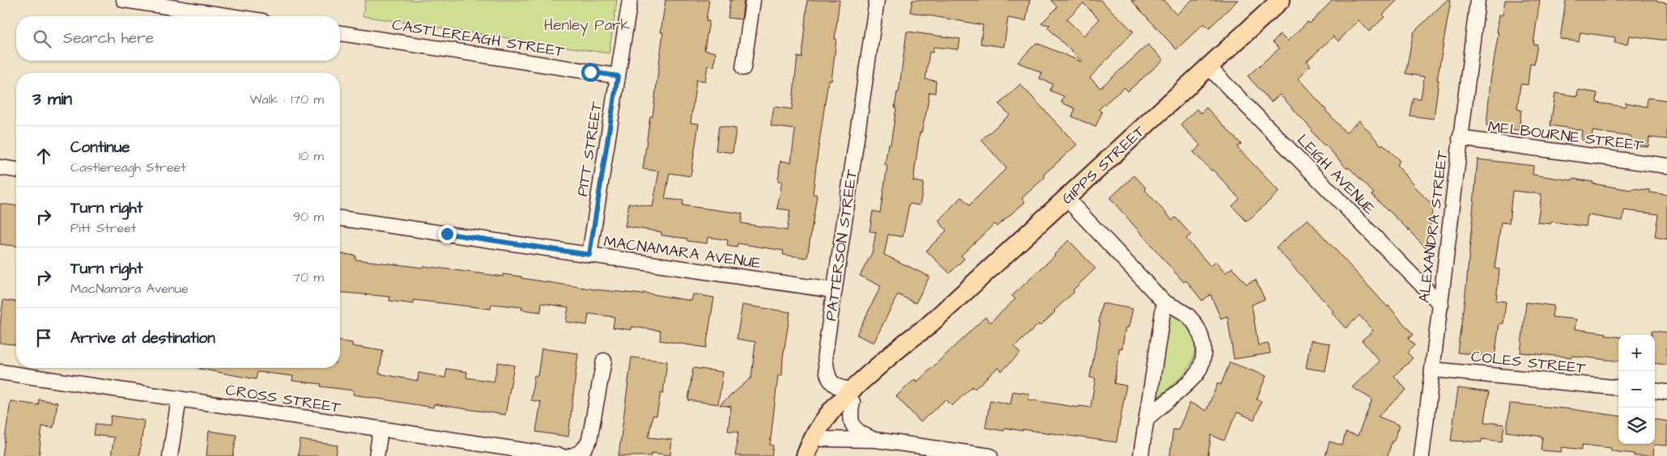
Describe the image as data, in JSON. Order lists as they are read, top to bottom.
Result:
{
  "streets": {
    "main road": ["GIPPS STREET"],
    "street": [
      "CASTLEREAGH STREET",
      "MELBOURNE STREET",
      "PITT STREET",
      "LEIGH AVENUE",
      "ALEXANDRA STREET",
      "PATTERSON STREET",
      "MACNAMARA AVENUE",
      "COLES STREET",
      "CROSS STREET"
    ]
  },
  "crossings": [
    ["CASTLEREAGH STREET", "PITT STREET"],
    ["MELBOURNE STREET", "ALEXANDRA STREET"],
    ["PITT STREET", "MACNAMARA AVENUE"],
    ["GIPPS STREET", "LEIGH AVENUE"],
    ["GIPPS STREET", "PATTERSON STREET"],
    ["LEIGH AVENUE", "ALEXANDRA STREET"],
    ["ALEXANDRA STREET", "COLES STREET"],
    ["PATTERSON STREET", "MACNAMARA AVENUE"]
  ],
  "parks": ["Henley Park"],
  "page": {
    "search": "Search here",
    "heading": ["3 min", "Walk · 170 m"],
    "list": [
      ["Continue", "Castlereagh Street", "10 m"],
      ["Turn right", "Pitt Street", "90 m"],
      ["Turn right", "MacNamara Avenue", "70 m"],
      "Arrive at destination"
    ],
    "map_buttons": ["+", "−"]
  }
}
